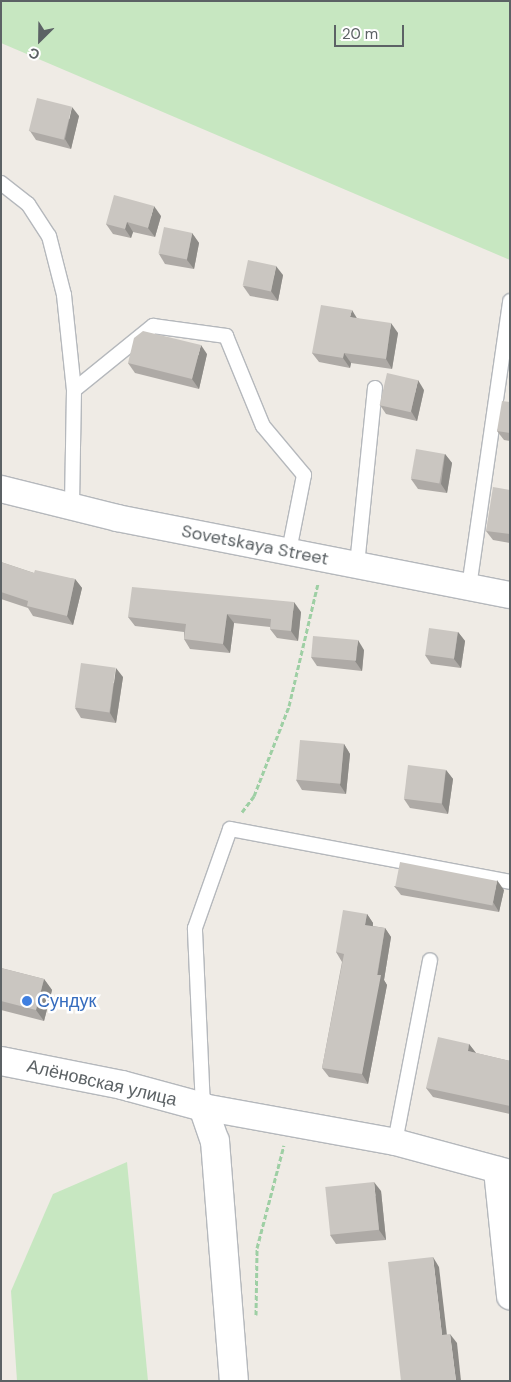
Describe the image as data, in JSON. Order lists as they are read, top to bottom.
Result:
{
  "streets": {
    "street": ["Sovetskaya Street", "Алёновская улица"]
  },
  "places": ["Сундук"],
  "scale_bar": "20 m",
  "north": "bottom left"
}
